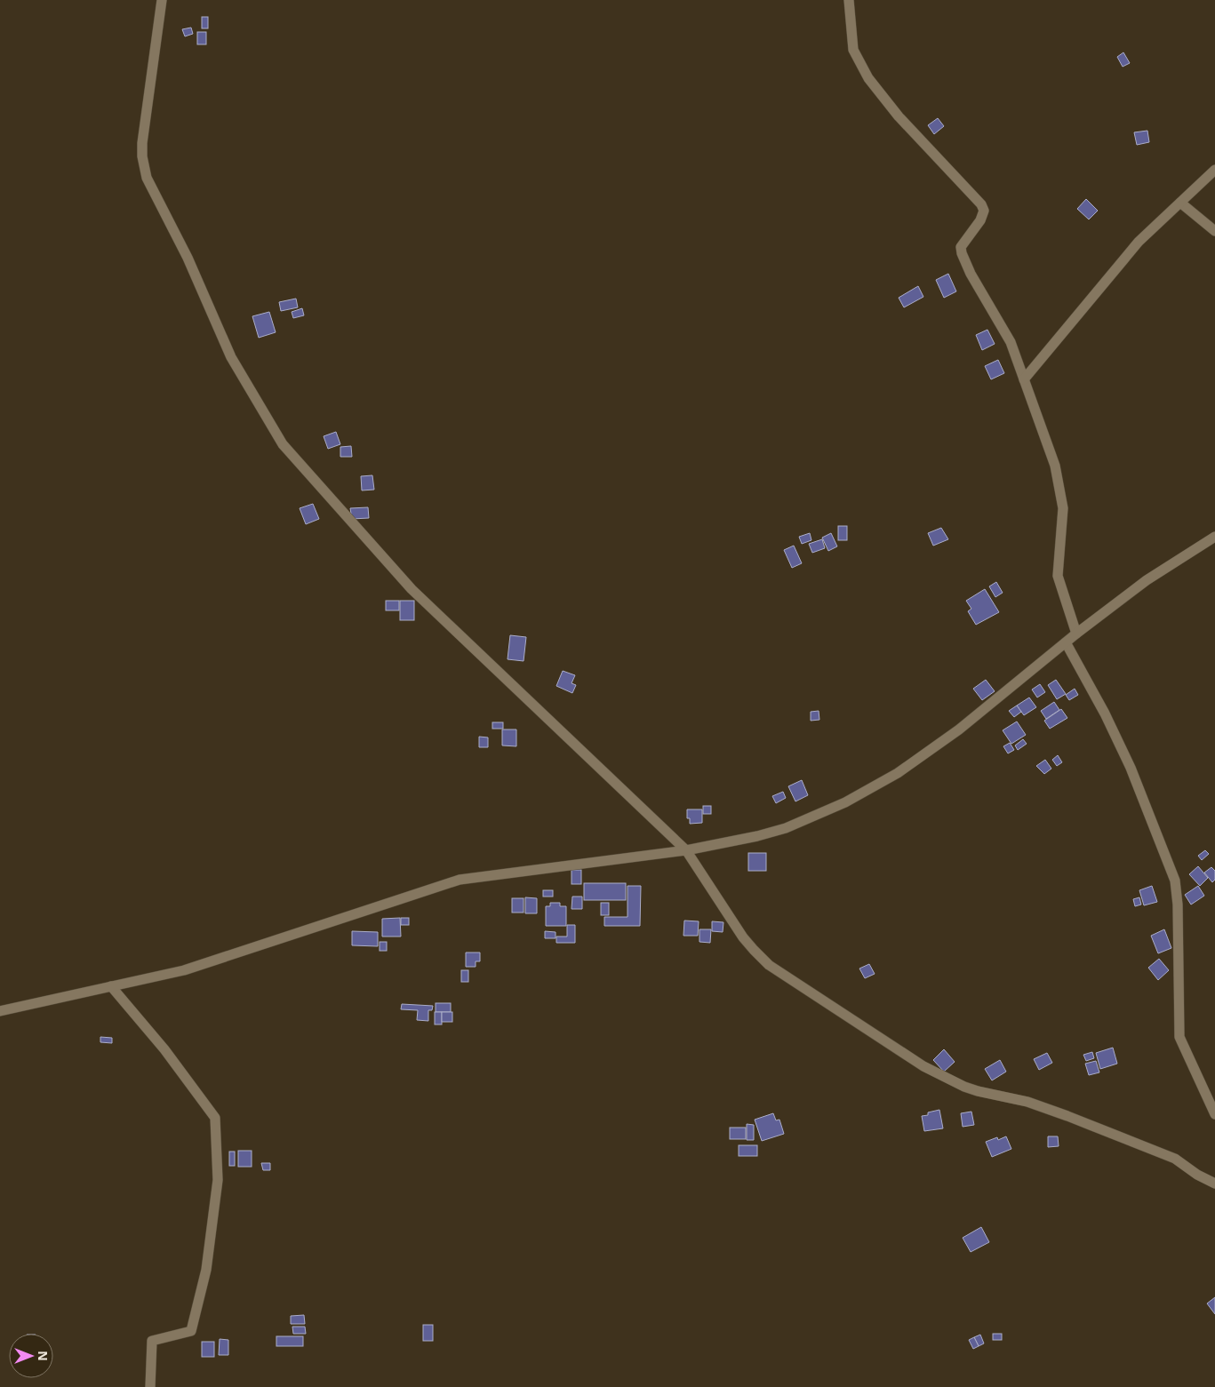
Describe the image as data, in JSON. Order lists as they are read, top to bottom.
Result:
{
  "north": "right"
}
